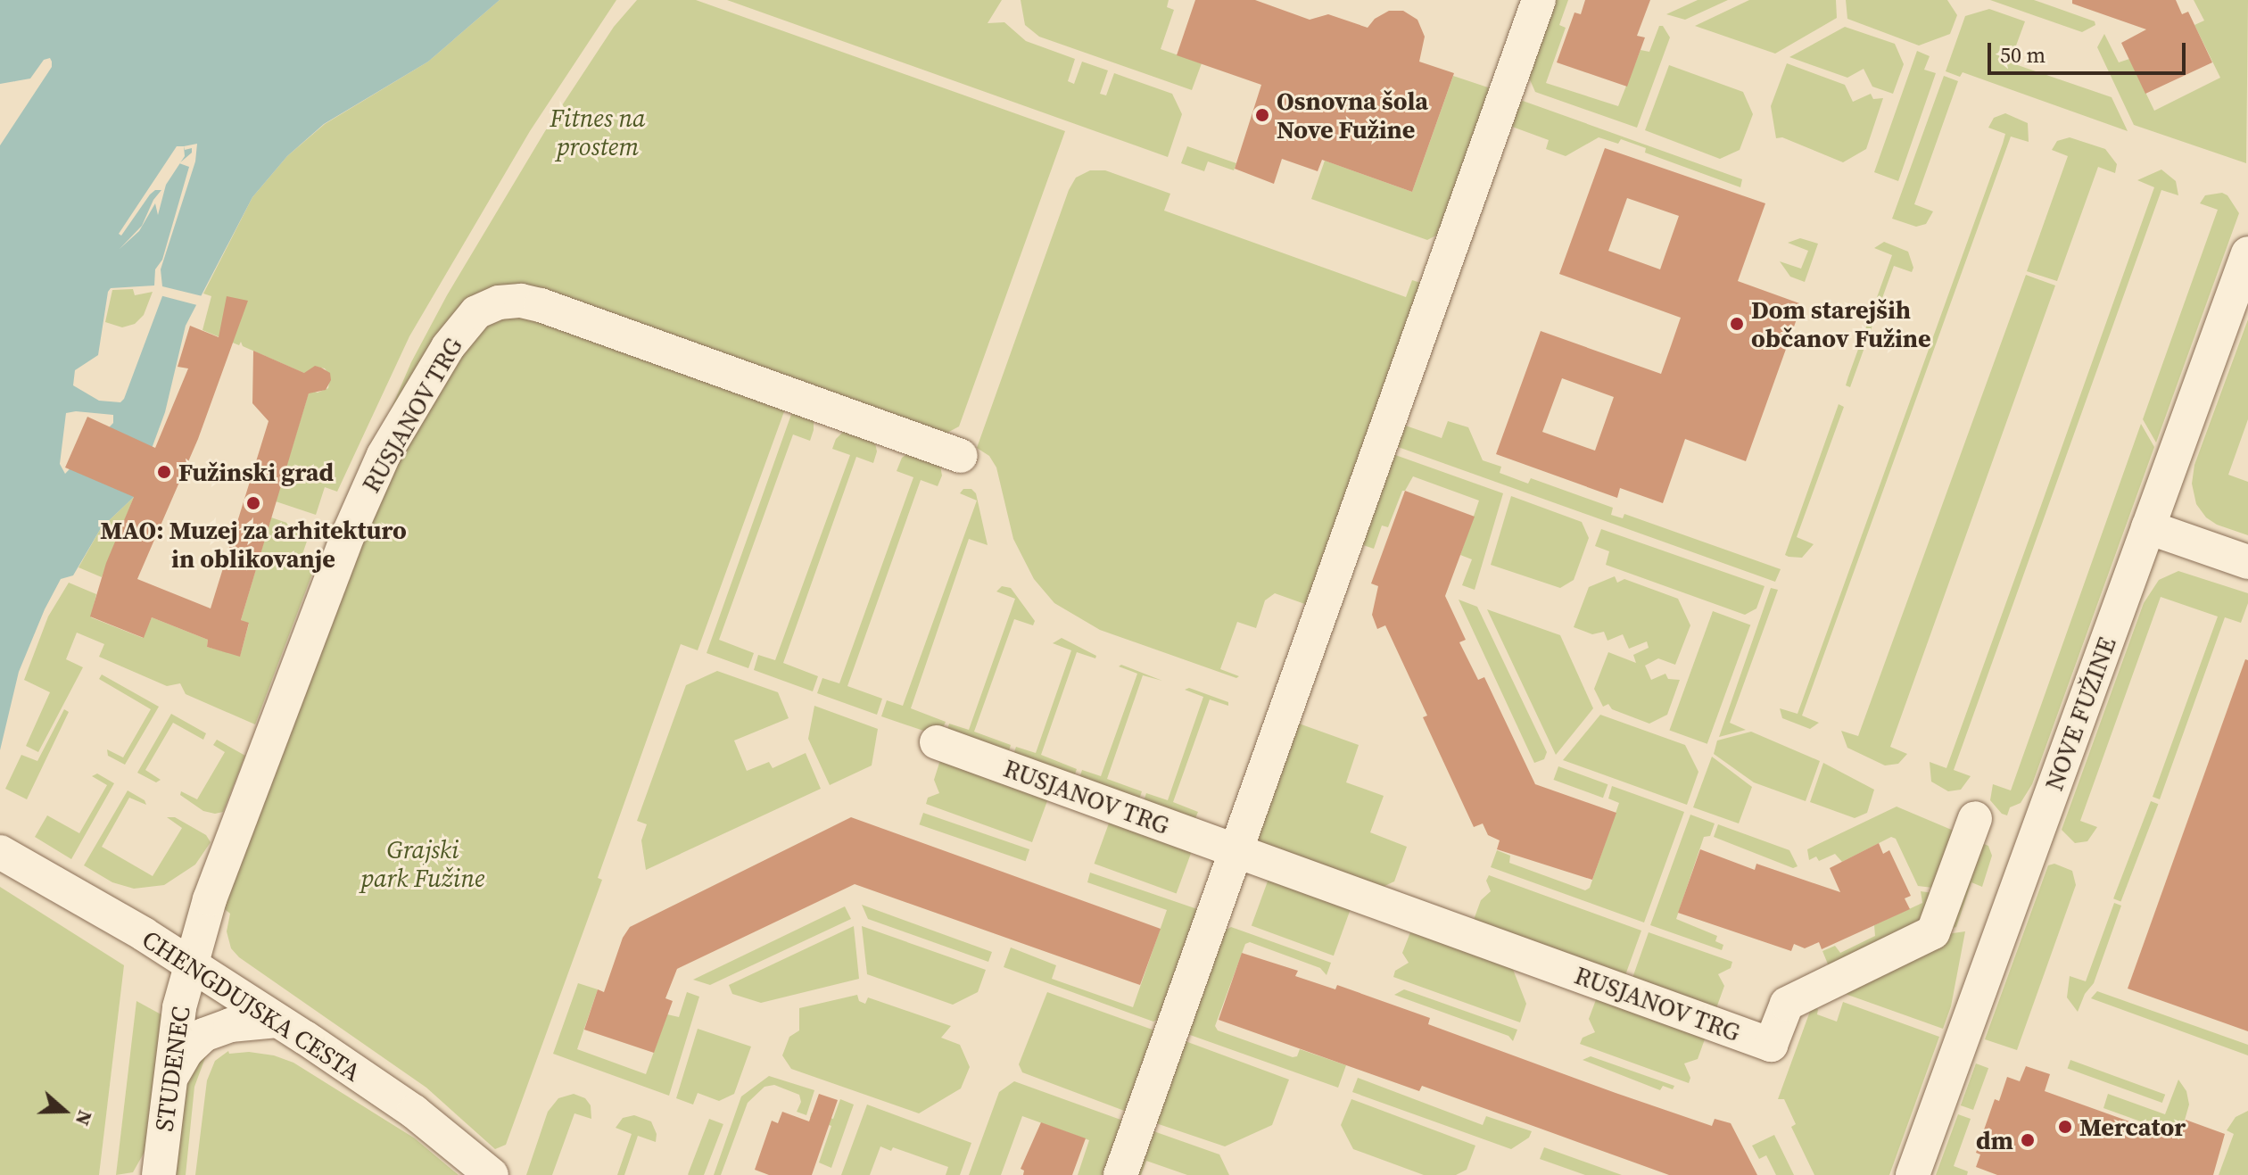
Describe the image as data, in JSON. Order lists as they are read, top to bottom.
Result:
{
  "streets": {
    "street": [
      "RUSJANOV TRG",
      "NOVE FUŽINE",
      "CHENGDUJSKA CESTA",
      "STUDENEC"
    ]
  },
  "crossings": [
    ["RUSJANOV TRG", "CHENGDUJSKA CESTA"],
    ["RUSJANOV TRG", "STUDENEC"],
    ["CHENGDUJSKA CESTA", "STUDENEC"]
  ],
  "parks": ["Fitnes na prostem", "Grajski park Fužine"],
  "places": [
    "Osnovna šola Nove Fužine",
    "Dom starejših občanov Fužine",
    "Fužinski grad",
    "MAO: Muzej za arhitekturo in oblikovanje",
    "Mercator",
    "dm"
  ],
  "scale_bar": "50 m",
  "north": "right"
}
